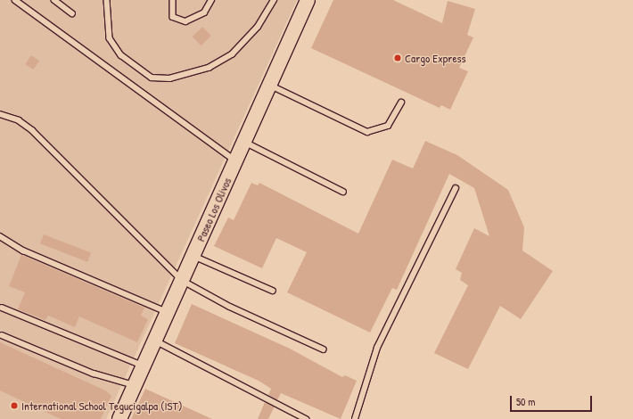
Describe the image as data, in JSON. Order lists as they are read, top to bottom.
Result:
{
  "streets": {
    "street": ["Paseo Los Olivos"]
  },
  "places": ["Cargo Express", "International School Tegucigalpa (IST)"],
  "scale_bar": "50 m"
}
